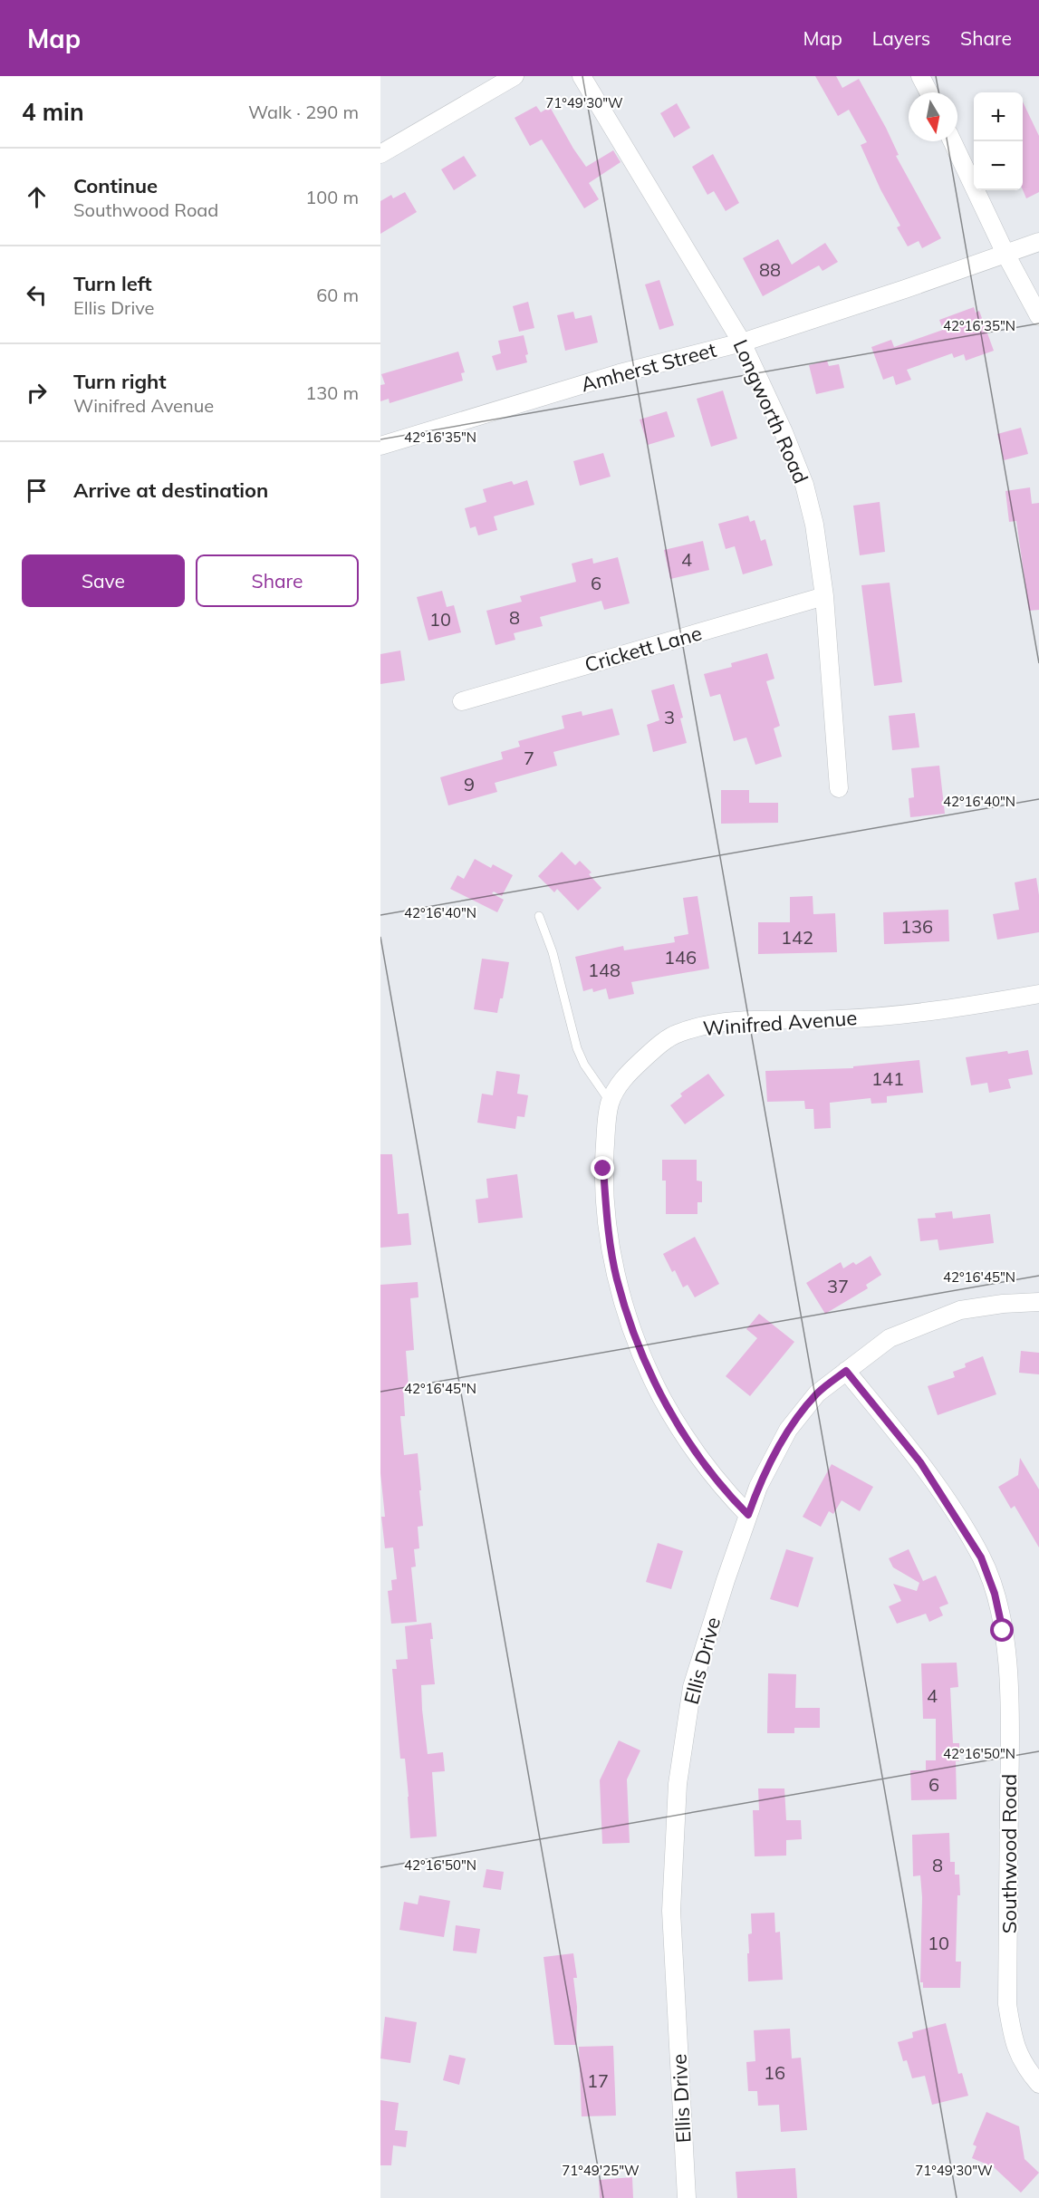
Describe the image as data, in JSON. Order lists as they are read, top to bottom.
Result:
{
  "streets": {
    "street": [
      "Amherst Street",
      "Longworth Road",
      "Crickett Lane",
      "Winifred Avenue",
      "Ellis Drive",
      "Southwood Road"
    ]
  },
  "crossings": [
    ["Amherst Street", "Longworth Road"],
    ["Longworth Road", "Crickett Lane"],
    ["Winifred Avenue", "Ellis Drive"],
    ["Ellis Drive", "Southwood Road"]
  ],
  "house_numbers": [
    "88",
    "4",
    "6",
    "8",
    "10",
    "3",
    "7",
    "9",
    "136",
    "142",
    "146",
    "148",
    "141",
    "37",
    "4",
    "6",
    "8",
    "10",
    "16",
    "17"
  ],
  "north": "bottom",
  "page": {
    "header": "Map",
    "nav": ["Map", "Layers", "Share"],
    "heading": ["4 min", "Walk · 290 m"],
    "map_buttons": ["+", "−"],
    "list": [
      ["Continue", "Southwood Road", "100 m"],
      ["Turn left", "Ellis Drive", "60 m"],
      ["Turn right", "Winifred Avenue", "130 m"],
      "Arrive at destination"
    ],
    "buttons": ["Save", "Share"]
  },
  "coordinates": [
    "71°49'30\"W",
    "42°16'35\"N",
    "42°16'40\"N",
    "42°16'45\"N",
    "42°16'50\"N",
    "71°49'25\"W"
  ]
}
